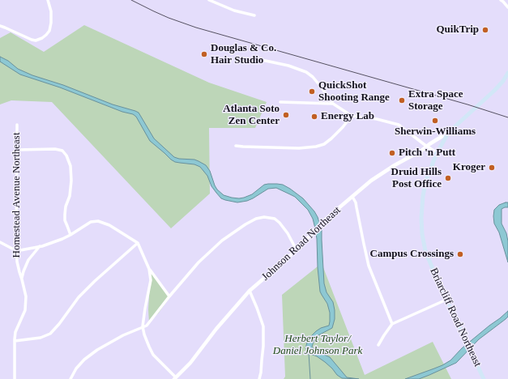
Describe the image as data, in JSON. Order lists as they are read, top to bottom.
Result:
{
  "streets": {
    "main road": ["Briarcliff Road Northeast"],
    "street": ["Homestead Avenue Northeast", "Johnson Road Northeast"]
  },
  "crossings": [
    ["Johnson Road Northeast", "Briarcliff Road Northeast"]
  ],
  "parks": ["Herbert Taylor/ Daniel Johnson Park"],
  "places": [
    "QuikTrip",
    "Douglas & Co. Hair Studio",
    "QuickShot Shooting Range",
    "Extra Space Storage",
    "Atlanta Soto Zen Center",
    "Energy Lab",
    "Sherwin-Williams",
    "Pitch 'n Putt",
    "Kroger",
    "Druid Hills Post Office",
    "Campus Crossings"
  ]
}
